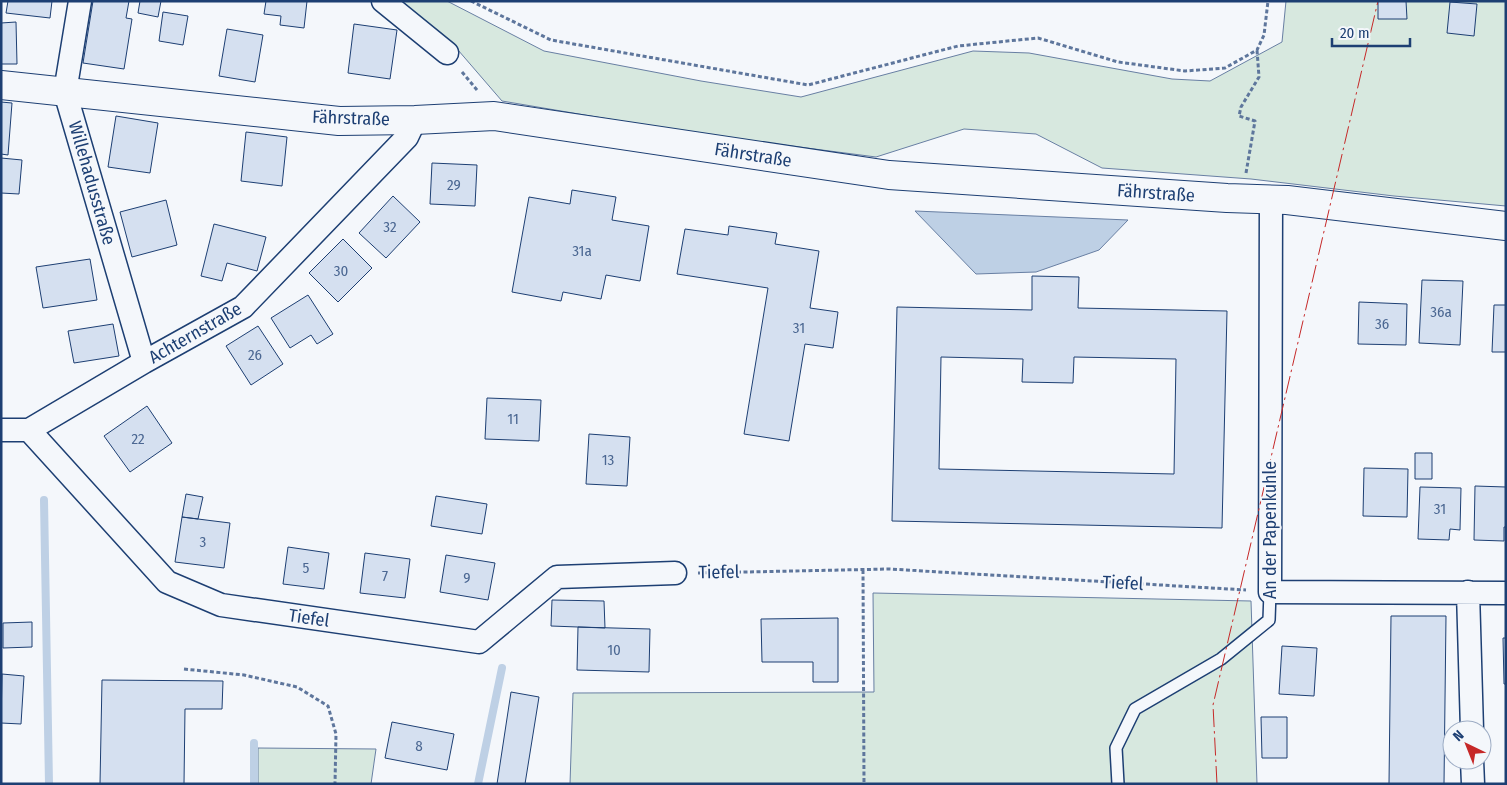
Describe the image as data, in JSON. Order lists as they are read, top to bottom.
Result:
{
  "streets": {
    "street": [
      "Fährstraße",
      "Willehadusstraße",
      "Achternstraße",
      "An der Papenkuhle",
      "Tiefel"
    ]
  },
  "crossings": [
    ["Fährstraße", "Willehadusstraße"],
    ["Fährstraße", "Achternstraße"],
    ["Fährstraße", "An der Papenkuhle"],
    ["Willehadusstraße", "Achternstraße"],
    ["Achternstraße", "Tiefel"],
    ["An der Papenkuhle", "Tiefel"]
  ],
  "house_numbers": [
    "29",
    "32",
    "31a",
    "30",
    "36a",
    "36",
    "31",
    "26",
    "11",
    "22",
    "13",
    "31",
    "3",
    "5",
    "7",
    "9",
    "10",
    "8"
  ],
  "scale_bar": "20 m",
  "north": "top left"
}
